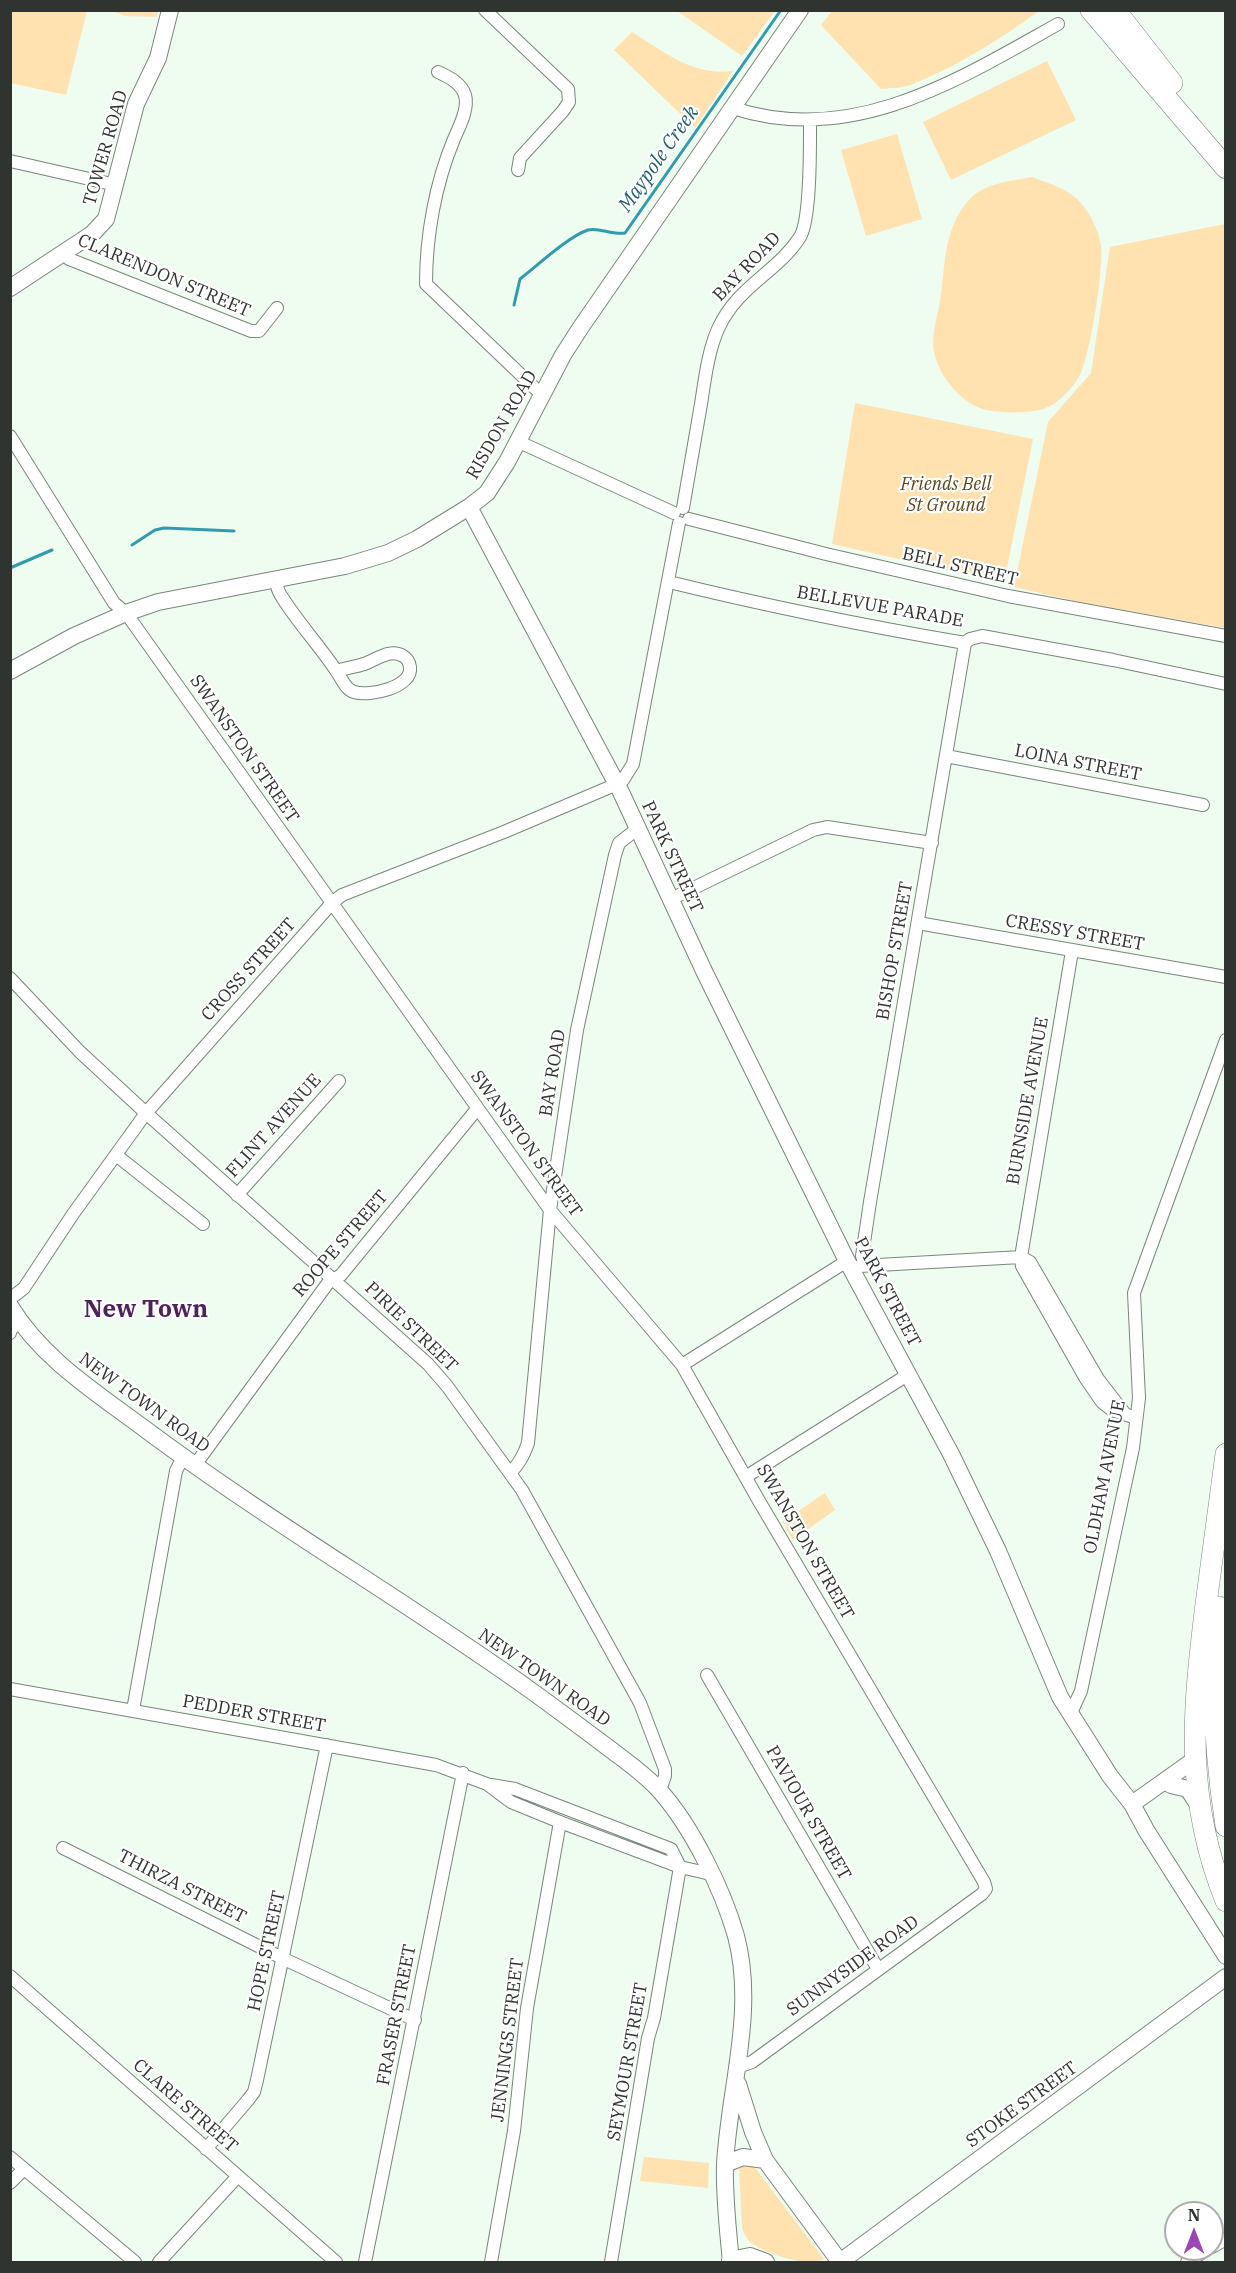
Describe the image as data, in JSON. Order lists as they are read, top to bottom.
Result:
{
  "streets": {
    "street": [
      "TOWER ROAD",
      "BAY ROAD",
      "CLARENDON STREET",
      "RISDON ROAD",
      "BELL STREET",
      "BELLEVUE PARADE",
      "SWANSTON STREET",
      "LOINA STREET",
      "PARK STREET",
      "CRESSY STREET",
      "BISHOP STREET",
      "CROSS STREET",
      "BURNSIDE AVENUE",
      "FLINT AVENUE",
      "ROOPE STREET",
      "PIRIE STREET",
      "NEW TOWN ROAD",
      "OLDHAM AVENUE",
      "PEDDER STREET",
      "PAVIOUR STREET",
      "THIRZA STREET",
      "HOPE STREET",
      "SUNNYSIDE ROAD",
      "FRASER STREET",
      "JENNINGS STREET",
      "SEYMOUR STREET",
      "STOKE STREET",
      "CLARE STREET"
    ]
  },
  "crossings": [
    ["TOWER ROAD", "CLARENDON STREET"],
    ["BAY ROAD", "BELL STREET"],
    ["BAY ROAD", "BELLEVUE PARADE"],
    ["BAY ROAD", "SWANSTON STREET"],
    ["BAY ROAD", "PARK STREET"],
    ["BAY ROAD", "CROSS STREET"],
    ["BAY ROAD", "PIRIE STREET"],
    ["RISDON ROAD", "BELL STREET"],
    ["RISDON ROAD", "SWANSTON STREET"],
    ["RISDON ROAD", "PARK STREET"],
    ["BELLEVUE PARADE", "BISHOP STREET"],
    ["SWANSTON STREET", "CROSS STREET"],
    ["SWANSTON STREET", "ROOPE STREET"],
    ["SWANSTON STREET", "SUNNYSIDE ROAD"],
    ["LOINA STREET", "BISHOP STREET"],
    ["PARK STREET", "BISHOP STREET"],
    ["PARK STREET", "CROSS STREET"],
    ["PARK STREET", "OLDHAM AVENUE"],
    ["CRESSY STREET", "BISHOP STREET"],
    ["CRESSY STREET", "BURNSIDE AVENUE"],
    ["CROSS STREET", "PIRIE STREET"],
    ["FLINT AVENUE", "PIRIE STREET"],
    ["ROOPE STREET", "PIRIE STREET"],
    ["ROOPE STREET", "NEW TOWN ROAD"],
    ["ROOPE STREET", "PEDDER STREET"],
    ["PIRIE STREET", "NEW TOWN ROAD"],
    ["NEW TOWN ROAD", "PEDDER STREET"],
    ["NEW TOWN ROAD", "SUNNYSIDE ROAD"],
    ["PEDDER STREET", "HOPE STREET"],
    ["PEDDER STREET", "FRASER STREET"],
    ["PEDDER STREET", "JENNINGS STREET"],
    ["PEDDER STREET", "SEYMOUR STREET"],
    ["PAVIOUR STREET", "SUNNYSIDE ROAD"],
    ["THIRZA STREET", "HOPE STREET"],
    ["THIRZA STREET", "FRASER STREET"],
    ["HOPE STREET", "CLARE STREET"]
  ],
  "districts": ["New Town"],
  "water": ["Maypole Creek"],
  "parks": ["Friends Bell St Ground"],
  "north": "top"
}
